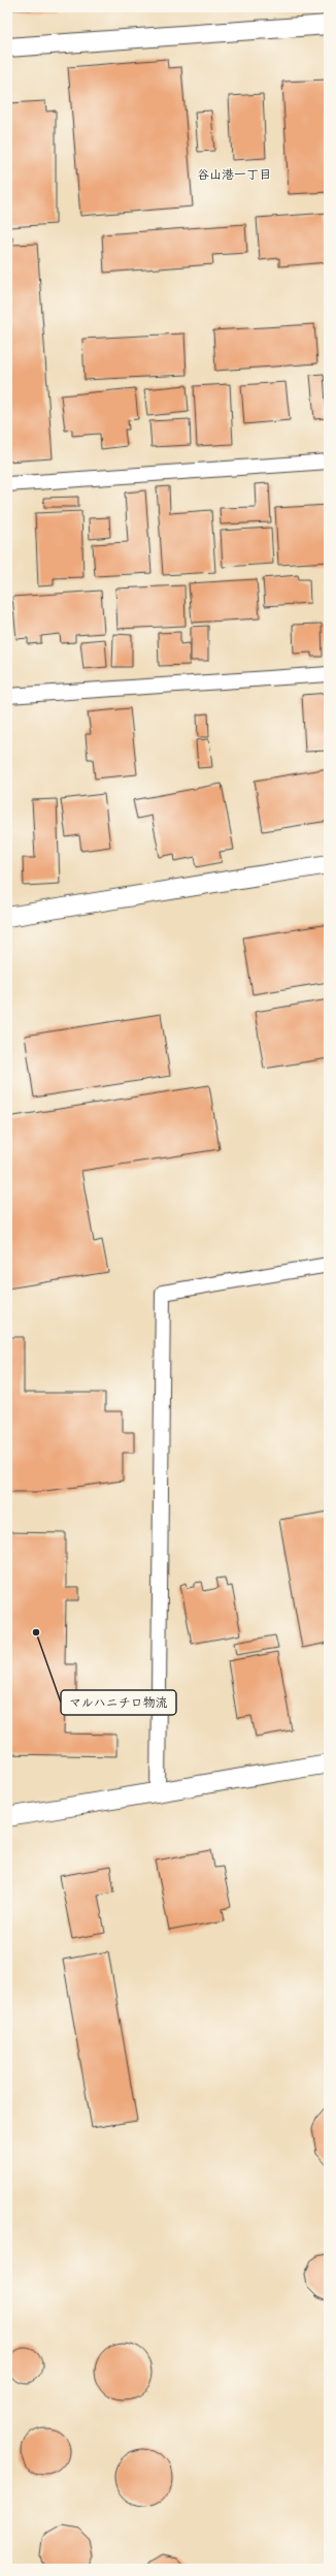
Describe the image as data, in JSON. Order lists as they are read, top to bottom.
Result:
{
  "districts": ["谷山港一丁目"],
  "places": ["マルハニチロ物流"]
}
